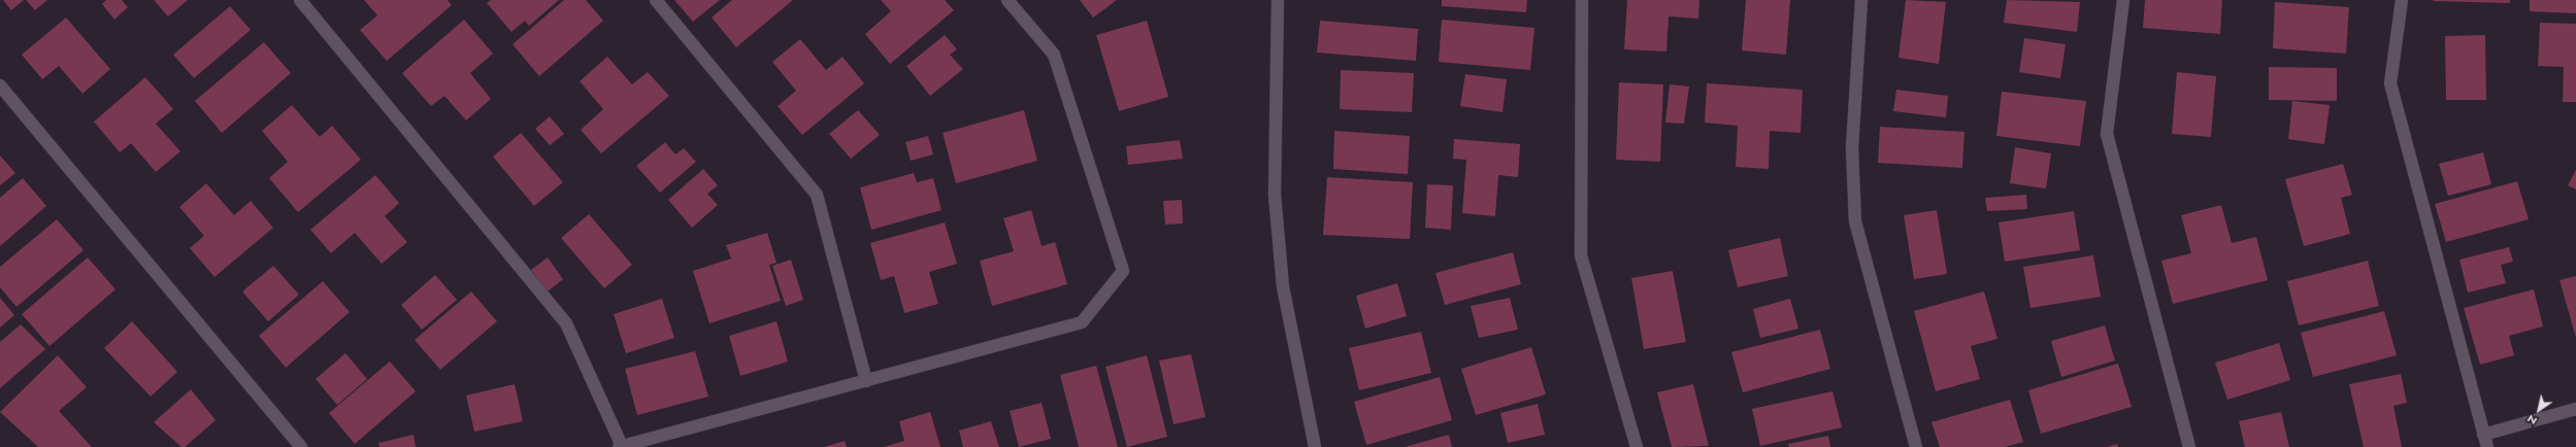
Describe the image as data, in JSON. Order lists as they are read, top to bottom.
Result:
{
  "north": "bottom left"
}
